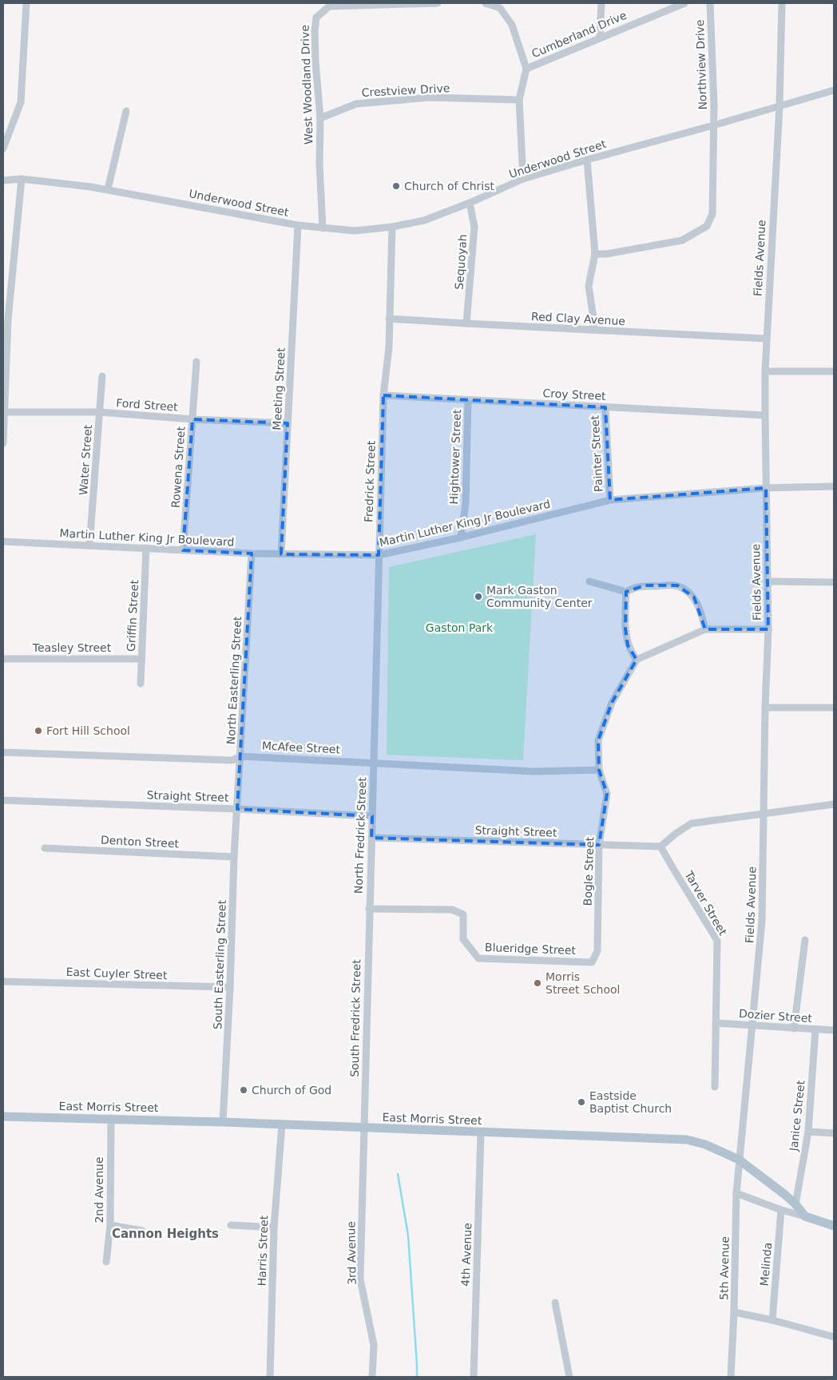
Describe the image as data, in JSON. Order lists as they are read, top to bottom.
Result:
{
  "streets": {
    "main road": ["East Morris Street"],
    "street": [
      "Cumberland Drive",
      "Northview Drive",
      "West Woodland Drive",
      "Crestview Drive",
      "Underwood Street",
      "Fields Avenue",
      "Sequoyah",
      "Red Clay Avenue",
      "Meeting Street",
      "Croy Street",
      "Ford Street",
      "Painter Street",
      "Hightower Street",
      "Water Street",
      "Rowena Street",
      "Fredrick Street",
      "Martin Luther King Jr Boulevard",
      "Griffin Street",
      "Teasley Street",
      "North Easterling Street",
      "McAfee Street",
      "Straight Street",
      "North Fredrick Street",
      "Denton Street",
      "Bogle Street",
      "Tarver Street",
      "Blueridge Street",
      "South Easterling Street",
      "East Cuyler Street",
      "Dozier Street",
      "South Fredrick Street",
      "Janice Street",
      "2nd Avenue",
      "Harris Street",
      "3rd Avenue",
      "4th Avenue",
      "Melinda",
      "5th Avenue"
    ]
  },
  "crossings": [
    ["Northview Drive", "Underwood Street"],
    ["West Woodland Drive", "Crestview Drive"],
    ["West Woodland Drive", "Underwood Street"],
    ["Underwood Street", "Fields Avenue"],
    ["Underwood Street", "Sequoyah"],
    ["Underwood Street", "Meeting Street"],
    ["Underwood Street", "Fredrick Street"],
    ["Fields Avenue", "Red Clay Avenue"],
    ["Fields Avenue", "Croy Street"],
    ["Fields Avenue", "Martin Luther King Jr Boulevard"],
    ["Fields Avenue", "Dozier Street"],
    ["Fields Avenue", "East Morris Street"],
    ["Fields Avenue", "5th Avenue"],
    ["Sequoyah", "Red Clay Avenue"],
    ["Red Clay Avenue", "Fredrick Street"],
    ["Meeting Street", "Ford Street"],
    ["Meeting Street", "Martin Luther King Jr Boulevard"],
    ["Croy Street", "Painter Street"],
    ["Croy Street", "Hightower Street"],
    ["Croy Street", "Fredrick Street"],
    ["Ford Street", "Water Street"],
    ["Ford Street", "Rowena Street"],
    ["Painter Street", "Martin Luther King Jr Boulevard"],
    ["Hightower Street", "Martin Luther King Jr Boulevard"],
    ["Water Street", "Martin Luther King Jr Boulevard"],
    ["Rowena Street", "Martin Luther King Jr Boulevard"],
    ["Fredrick Street", "Martin Luther King Jr Boulevard"],
    ["Fredrick Street", "McAfee Street"],
    ["Fredrick Street", "North Fredrick Street"],
    ["Martin Luther King Jr Boulevard", "Griffin Street"],
    ["Martin Luther King Jr Boulevard", "North Easterling Street"],
    ["Griffin Street", "Teasley Street"],
    ["North Easterling Street", "McAfee Street"],
    ["North Easterling Street", "Straight Street"],
    ["North Easterling Street", "South Easterling Street"],
    ["McAfee Street", "North Fredrick Street"],
    ["McAfee Street", "Bogle Street"],
    ["Straight Street", "North Fredrick Street"],
    ["Straight Street", "Bogle Street"],
    ["Straight Street", "Tarver Street"],
    ["Straight Street", "South Easterling Street"],
    ["North Fredrick Street", "Blueridge Street"],
    ["North Fredrick Street", "South Fredrick Street"],
    ["Denton Street", "South Easterling Street"],
    ["Bogle Street", "Blueridge Street"],
    ["Tarver Street", "Dozier Street"],
    ["Blueridge Street", "South Fredrick Street"],
    ["South Easterling Street", "East Cuyler Street"],
    ["South Easterling Street", "East Morris Street"],
    ["Dozier Street", "Janice Street"],
    ["South Fredrick Street", "East Morris Street"],
    ["South Fredrick Street", "3rd Avenue"],
    ["East Morris Street", "Janice Street"],
    ["East Morris Street", "2nd Avenue"],
    ["East Morris Street", "Harris Street"],
    ["East Morris Street", "3rd Avenue"],
    ["East Morris Street", "4th Avenue"],
    ["East Morris Street", "5th Avenue"]
  ],
  "districts": ["Cannon Heights"],
  "parks": ["Gaston Park"],
  "places": [
    "Church of Christ",
    "Mark Gaston Community Center",
    "Fort Hill School",
    "Morris Street School",
    "Church of God",
    "Eastside Baptist Church"
  ]
}
